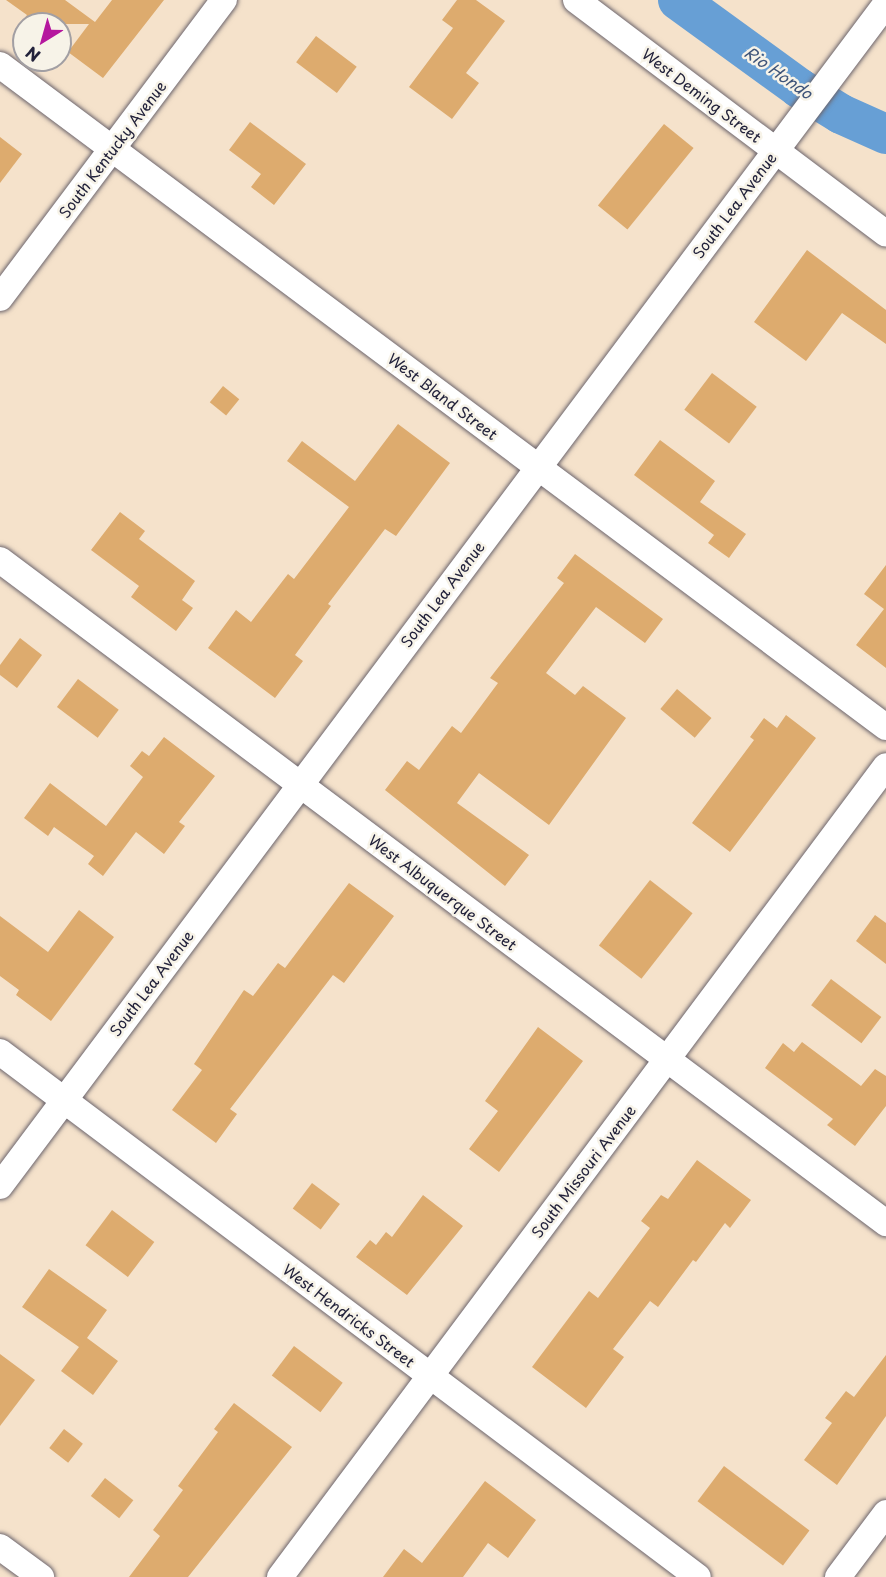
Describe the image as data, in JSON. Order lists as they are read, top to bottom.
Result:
{
  "streets": {
    "street": [
      "West Deming Street",
      "South Kentucky Avenue",
      "South Lea Avenue",
      "West Bland Street",
      "West Albuquerque Street",
      "South Missouri Avenue",
      "West Hendricks Street"
    ]
  },
  "crossings": [
    ["West Deming Street", "South Lea Avenue"],
    ["South Kentucky Avenue", "West Bland Street"],
    ["South Lea Avenue", "West Bland Street"],
    ["South Lea Avenue", "West Albuquerque Street"],
    ["South Lea Avenue", "West Hendricks Street"],
    ["West Albuquerque Street", "South Missouri Avenue"],
    ["South Missouri Avenue", "West Hendricks Street"]
  ],
  "water": ["Rio Hondo"],
  "north": "bottom left"
}
